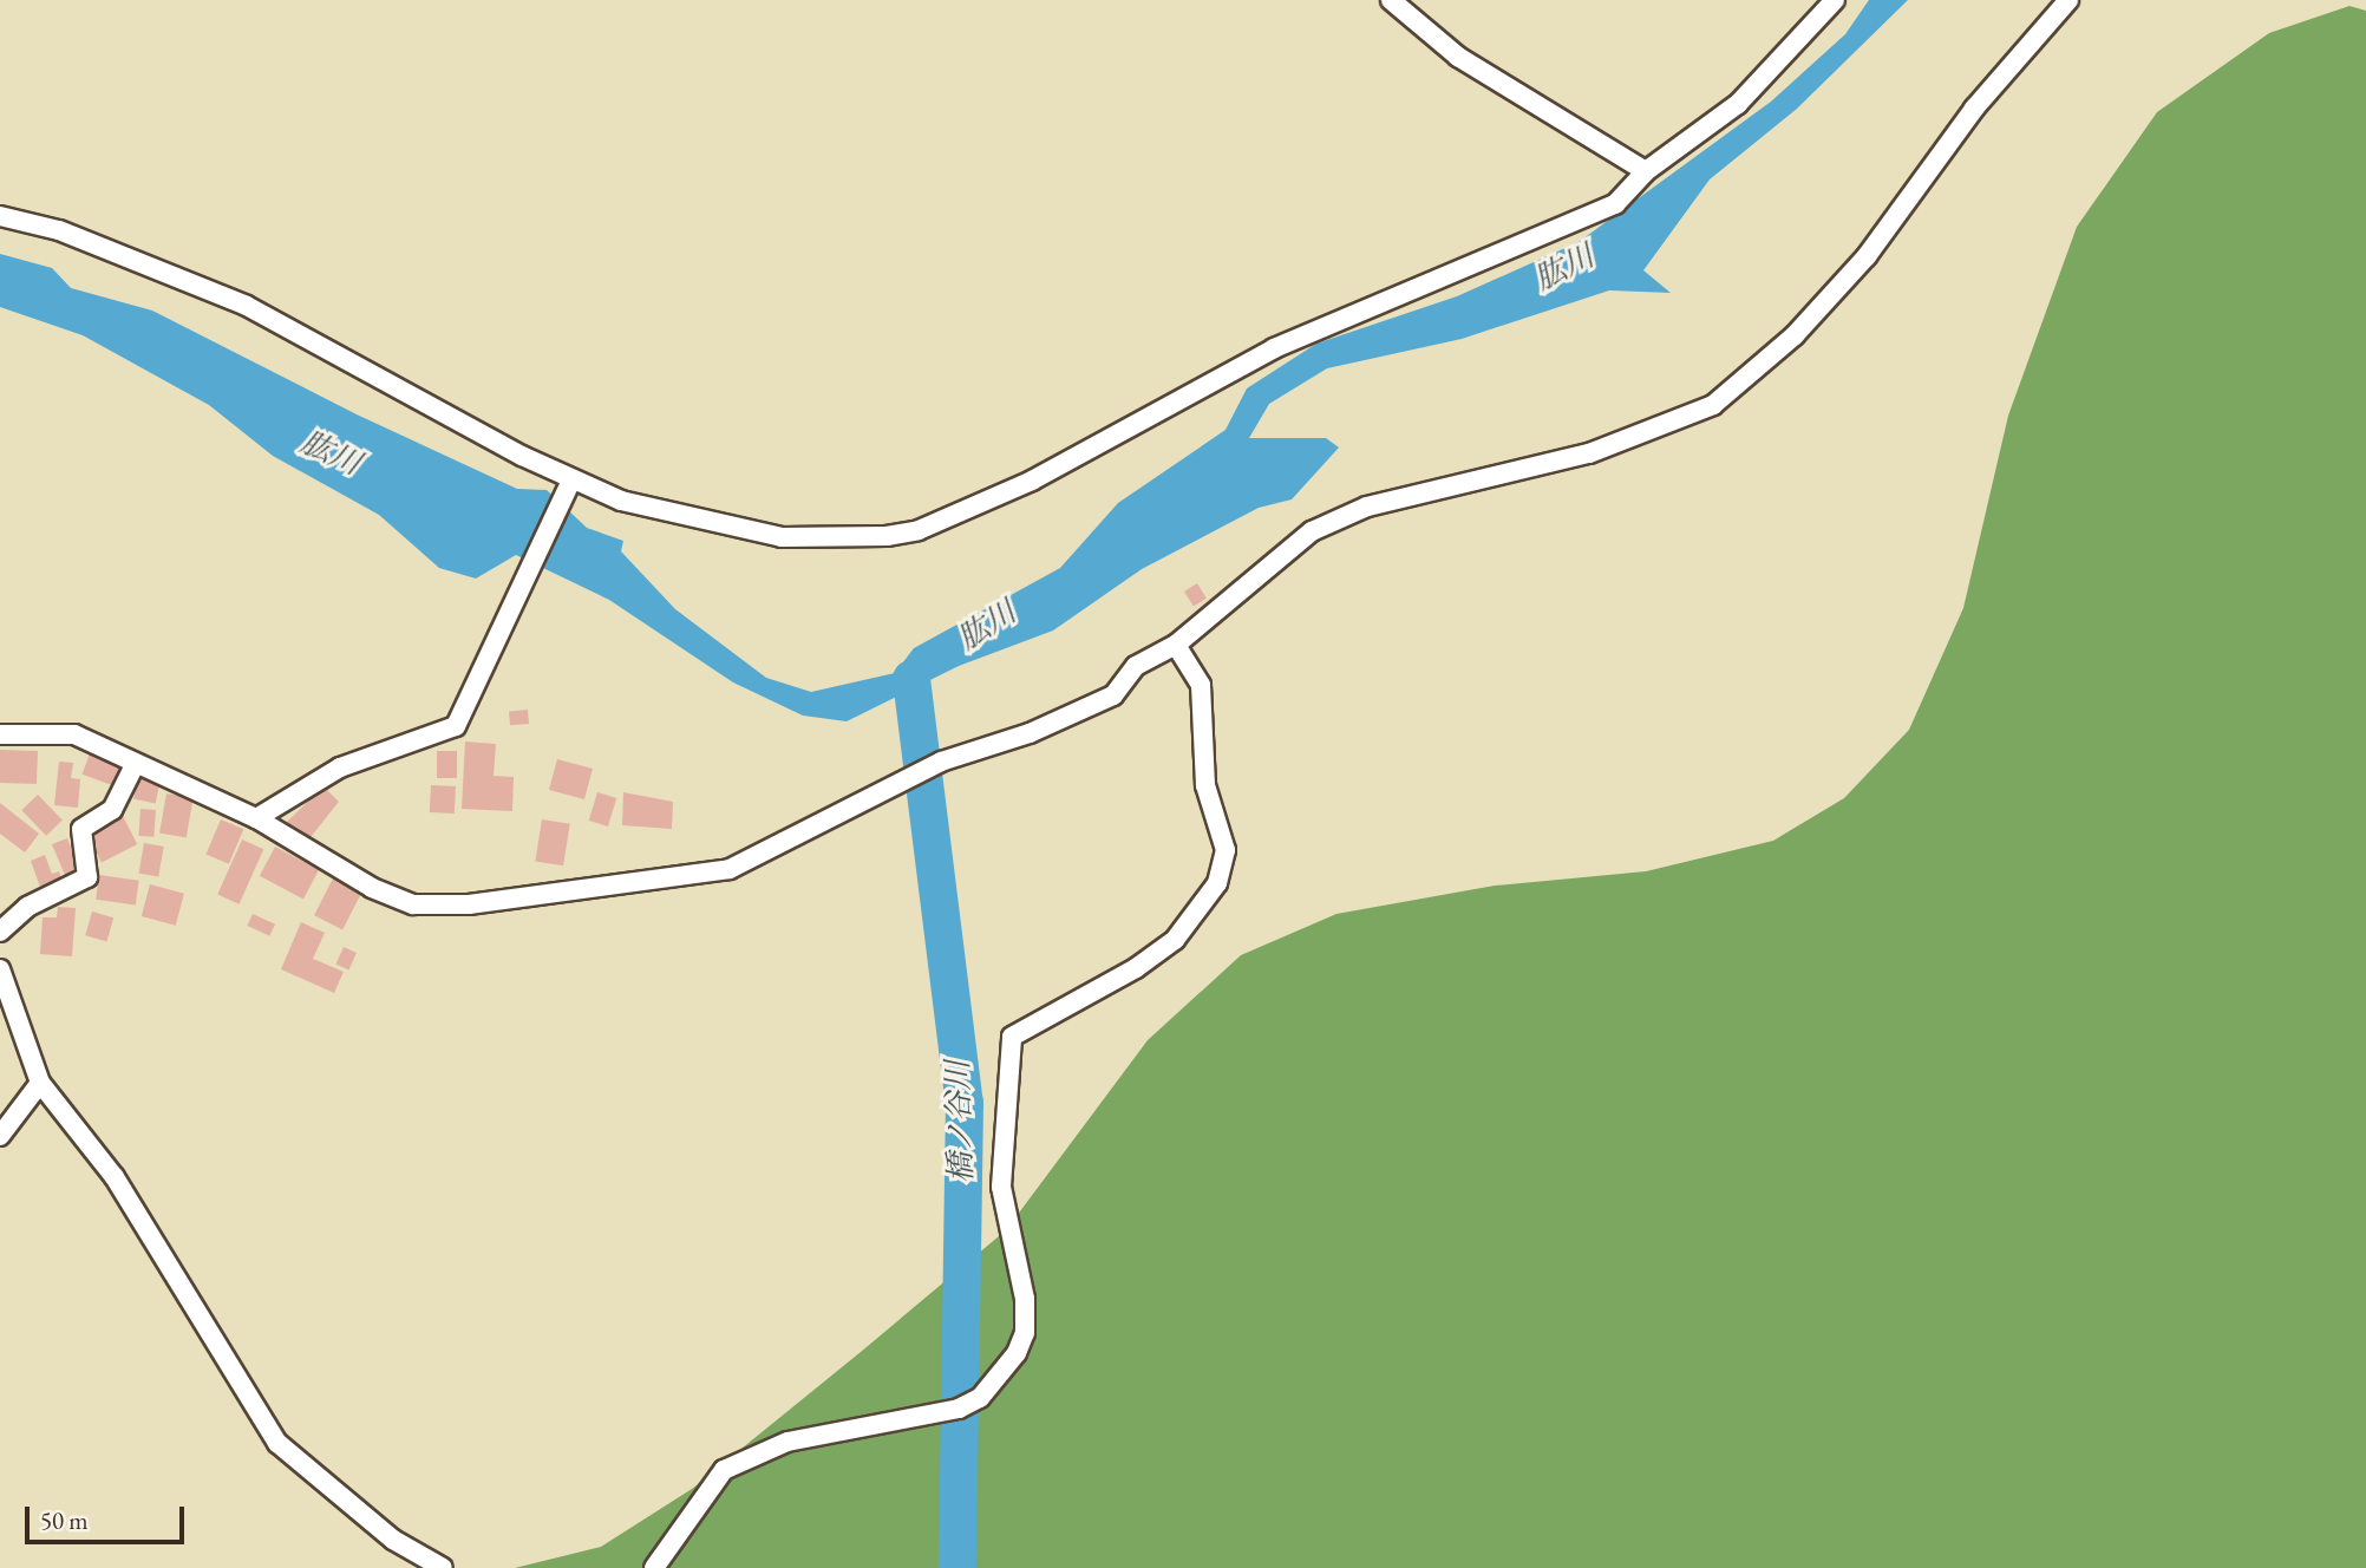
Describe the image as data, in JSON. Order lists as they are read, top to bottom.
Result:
{
  "water": ["肱川", "橋ノ谷川"],
  "scale_bar": "50 m"
}
